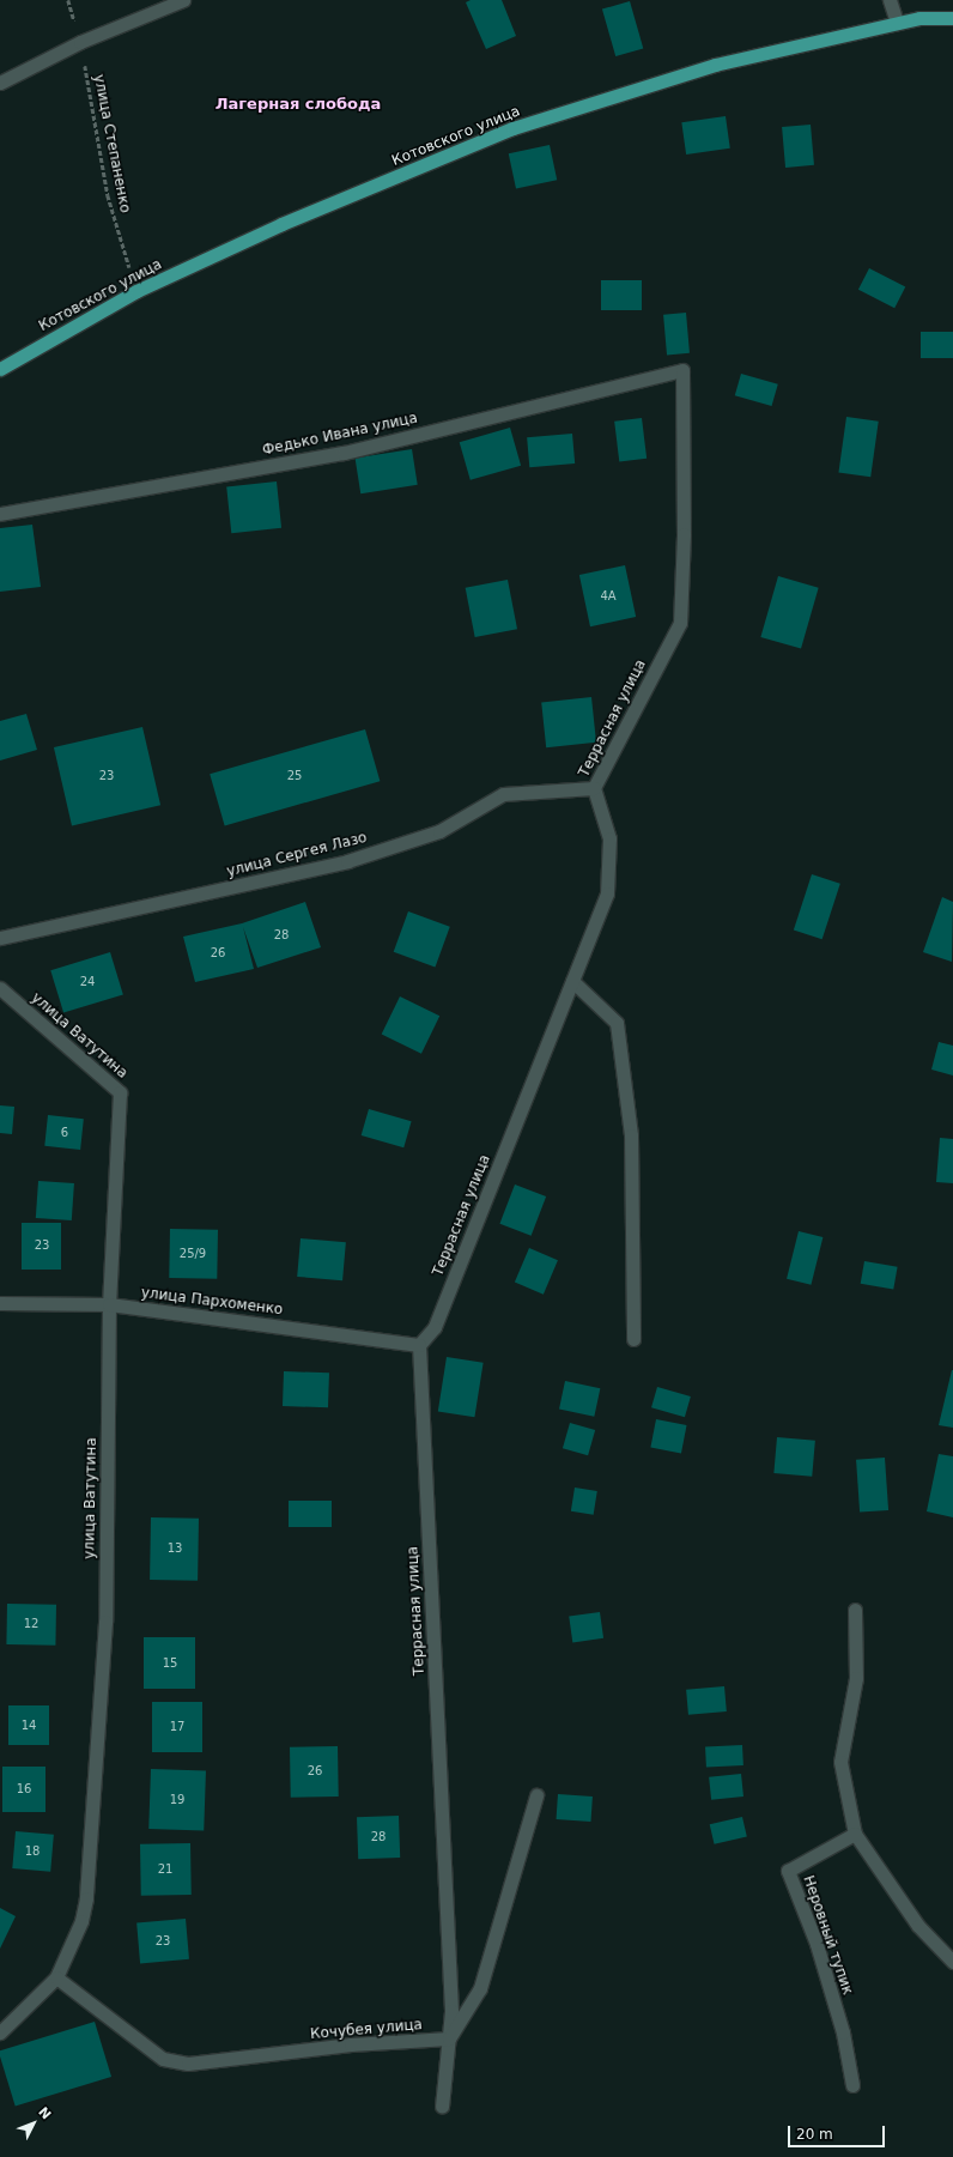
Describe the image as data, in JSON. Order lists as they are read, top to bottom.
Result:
{
  "streets": {
    "main road": ["Котовского улица"],
    "street": [
      "Федько Ивана улица",
      "Террасная улица",
      "улица Сергея Лазо",
      "улица Ватутина",
      "улица Пархоменко",
      "Неровный тупик",
      "Кочубея улица"
    ],
    "path": ["улица Степаненко"]
  },
  "crossings": [
    ["Котовского улица", "улица Степаненко"],
    ["Федько Ивана улица", "Террасная улица"],
    ["Террасная улица", "улица Сергея Лазо"],
    ["Террасная улица", "улица Пархоменко"],
    ["Террасная улица", "Кочубея улица"],
    ["улица Ватутина", "улица Пархоменко"],
    ["улица Ватутина", "Кочубея улица"]
  ],
  "districts": ["Лагерная слобода"],
  "house_numbers": [
    "4А",
    "23",
    "25",
    "28",
    "26",
    "24",
    "6",
    "23",
    "25/9",
    "13",
    "12",
    "15",
    "14",
    "17",
    "26",
    "16",
    "19",
    "28",
    "18",
    "21",
    "23"
  ],
  "scale_bar": "20 m",
  "north": "top right"
}
